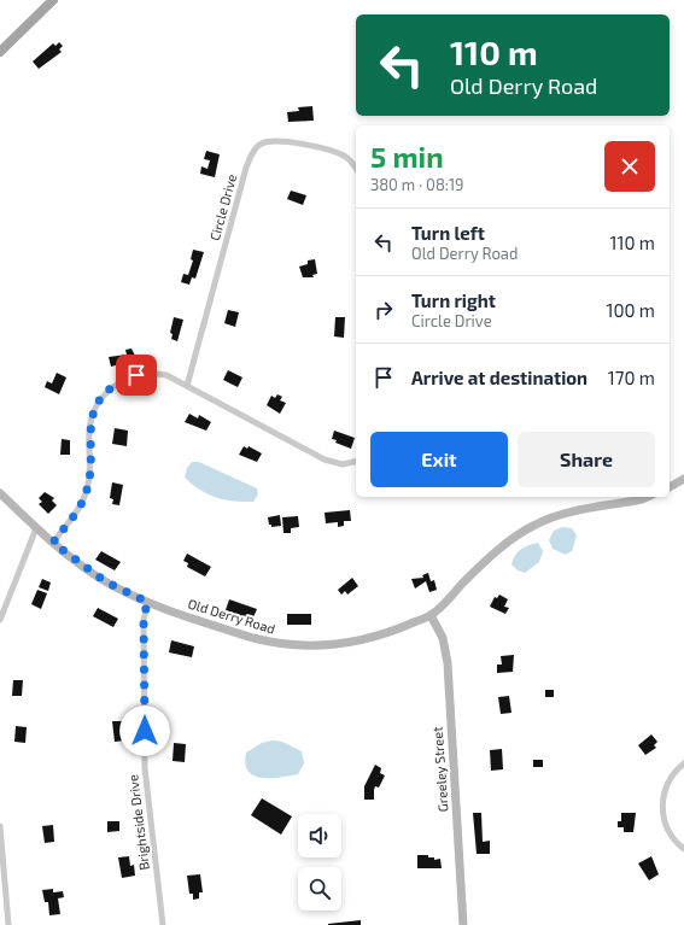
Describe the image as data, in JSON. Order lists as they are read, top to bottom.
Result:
{
  "streets": {
    "street": [
      "Circle Drive",
      "Old Derry Road",
      "Greeley Street",
      "Brightside Drive"
    ]
  },
  "crossings": [
    ["Old Derry Road", "Greeley Street"],
    ["Old Derry Road", "Brightside Drive"]
  ],
  "page": {
    "turn": ["110 m", "Old Derry Road"],
    "heading": ["5 min", "380 m · 08:19"],
    "list": [
      {
        "name": "Turn left",
        "note": "Old Derry Road",
        "value": "110 m"
      },
      {
        "name": "Turn right",
        "note": "Circle Drive",
        "value": "100 m"
      },
      {
        "name": "Arrive at destination",
        "value": "170 m"
      }
    ],
    "buttons": ["Exit", "Share"]
  }
}
